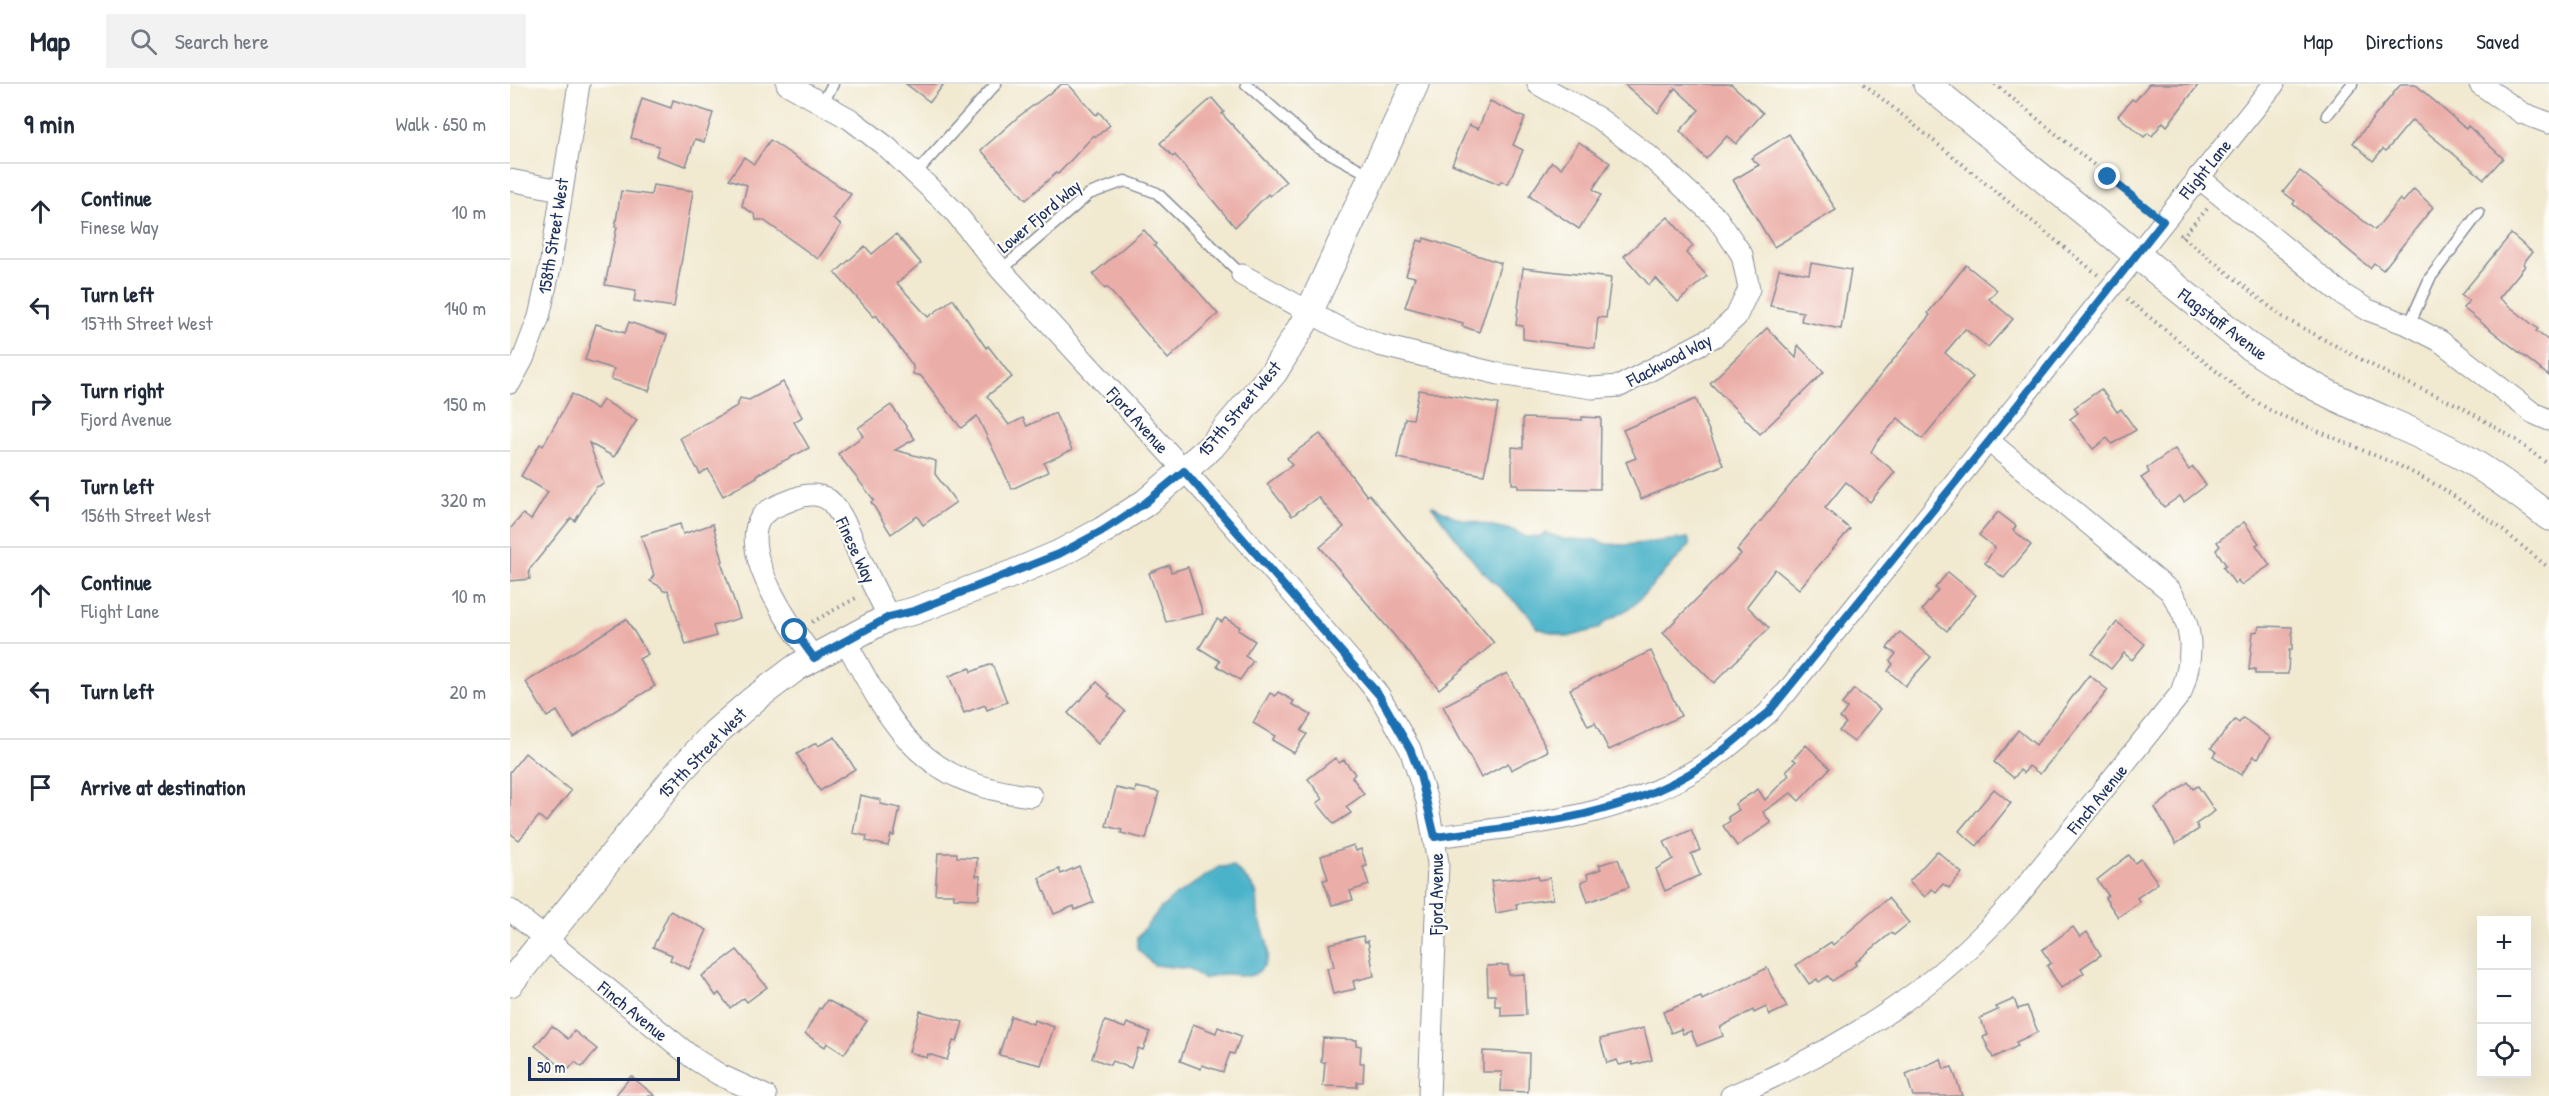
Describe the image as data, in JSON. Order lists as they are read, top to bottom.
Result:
{
  "streets": {
    "street": [
      "Flight Lane",
      "158th Street West",
      "Flagstaff Avenue",
      "Flackwood Way",
      "157th Street West",
      "Fjord Avenue",
      "Finese Way",
      "Finch Avenue"
    ],
    "lane": ["Lower Fjord Way"]
  },
  "crossings": [
    ["Flight Lane", "Flagstaff Avenue"],
    ["Flight Lane", "Fjord Avenue"],
    ["Flight Lane", "Finch Avenue"],
    ["Lower Fjord Way", "Flackwood Way"],
    ["Lower Fjord Way", "Fjord Avenue"],
    ["Flackwood Way", "157th Street West"],
    ["157th Street West", "Fjord Avenue"],
    ["157th Street West", "Finese Way"],
    ["157th Street West", "Finch Avenue"]
  ],
  "scale_bar": "50 m",
  "page": {
    "header": "Map",
    "search": "Search here",
    "nav": ["Map", "Directions", "Saved"],
    "heading": ["9 min", "Walk · 650 m"],
    "list": [
      ["Continue", "Finese Way", "10 m"],
      ["Turn left", "157th Street West", "140 m"],
      ["Turn right", "Fjord Avenue", "150 m"],
      ["Turn left", "156th Street West", "320 m"],
      ["Continue", "Flight Lane", "10 m"],
      ["Turn left", "20 m"],
      "Arrive at destination"
    ],
    "map_buttons": ["+", "−"],
    "scale": "50 m"
  }
}
